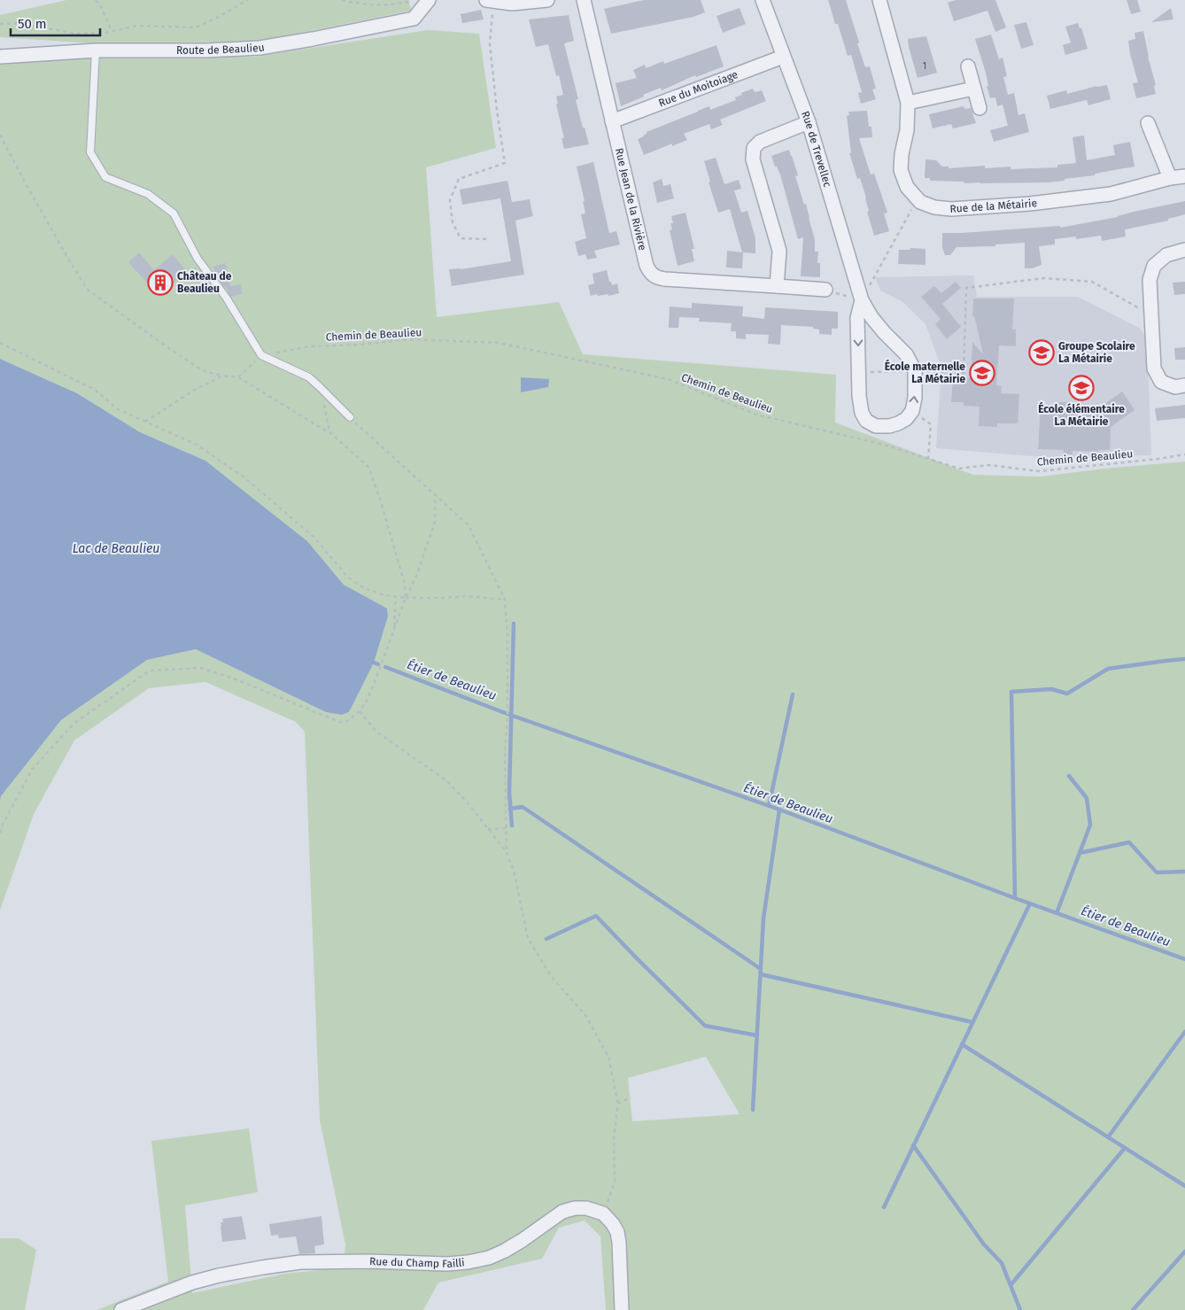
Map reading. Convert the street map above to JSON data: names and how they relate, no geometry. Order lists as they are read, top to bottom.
{
  "streets": {
    "street": [
      "Route de Beaulieu",
      "Rue du Moitoiage",
      "Rue de Trevellec",
      "Rue Jean de la Rivière",
      "Rue de la Métairie",
      "Rue du Champ Failli"
    ],
    "path": ["Chemin de Beaulieu"]
  },
  "crossings": [
    ["Rue du Moitoiage", "Rue de Trevellec"],
    ["Rue du Moitoiage", "Rue Jean de la Rivière"]
  ],
  "water": ["Lac de Beaulieu", "Étier de Beaulieu"],
  "places": {
    "building": ["Château de Beaulieu"],
    "school or university": ["Groupe Scolaire La Métairie", "École maternelle La Métairie", "École élémentaire La Métairie"]
  },
  "house_numbers": ["1"],
  "scale_bar": "50 m"
}
